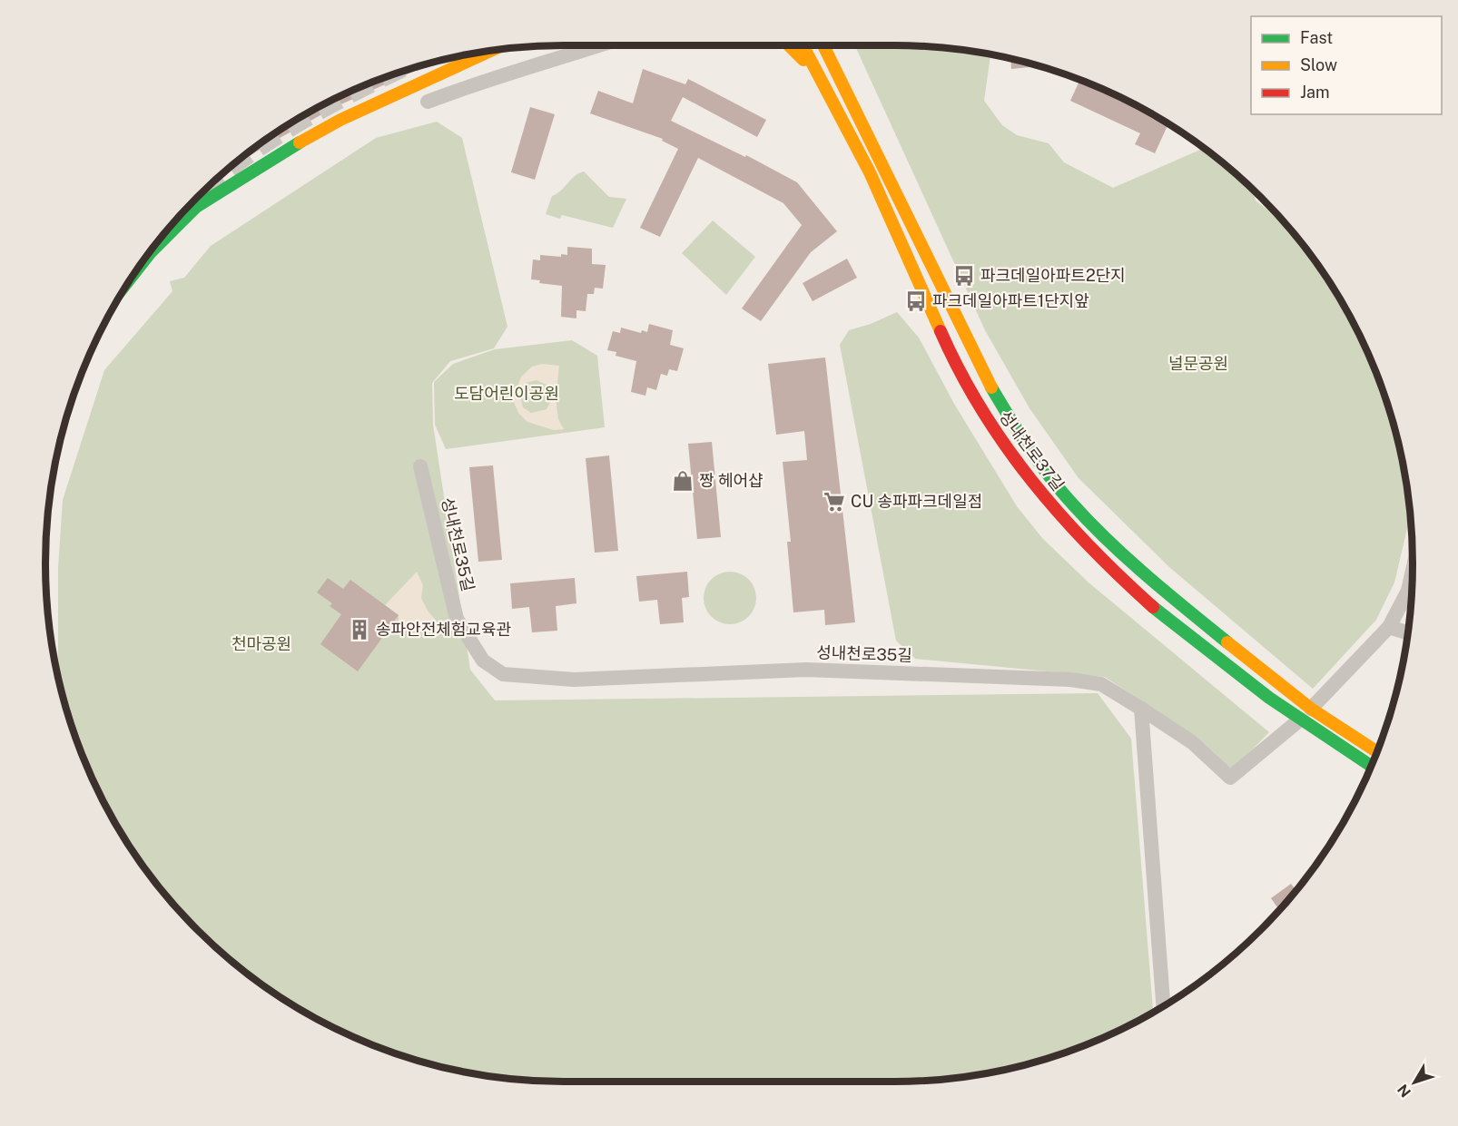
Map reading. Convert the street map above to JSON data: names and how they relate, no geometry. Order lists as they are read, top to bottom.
{
  "streets": {
    "main road": ["성내천로37길"],
    "street": ["성내천로35길"]
  },
  "crossings": [
    ["성내천로37길", "성내천로35길"]
  ],
  "parks": ["널문공원", "도담어린이공원", "천마공원"],
  "places": {
    "bus stop": ["파크데일아파트2단지", "파크데일아파트1단지앞"],
    "shop": ["짱 헤어샵"],
    "supermarket": ["CU 송파파크데일점"],
    "building": ["송파안전체험교육관"]
  },
  "legend": ["Fast", "Slow", "Jam"],
  "north": "bottom left"
}
